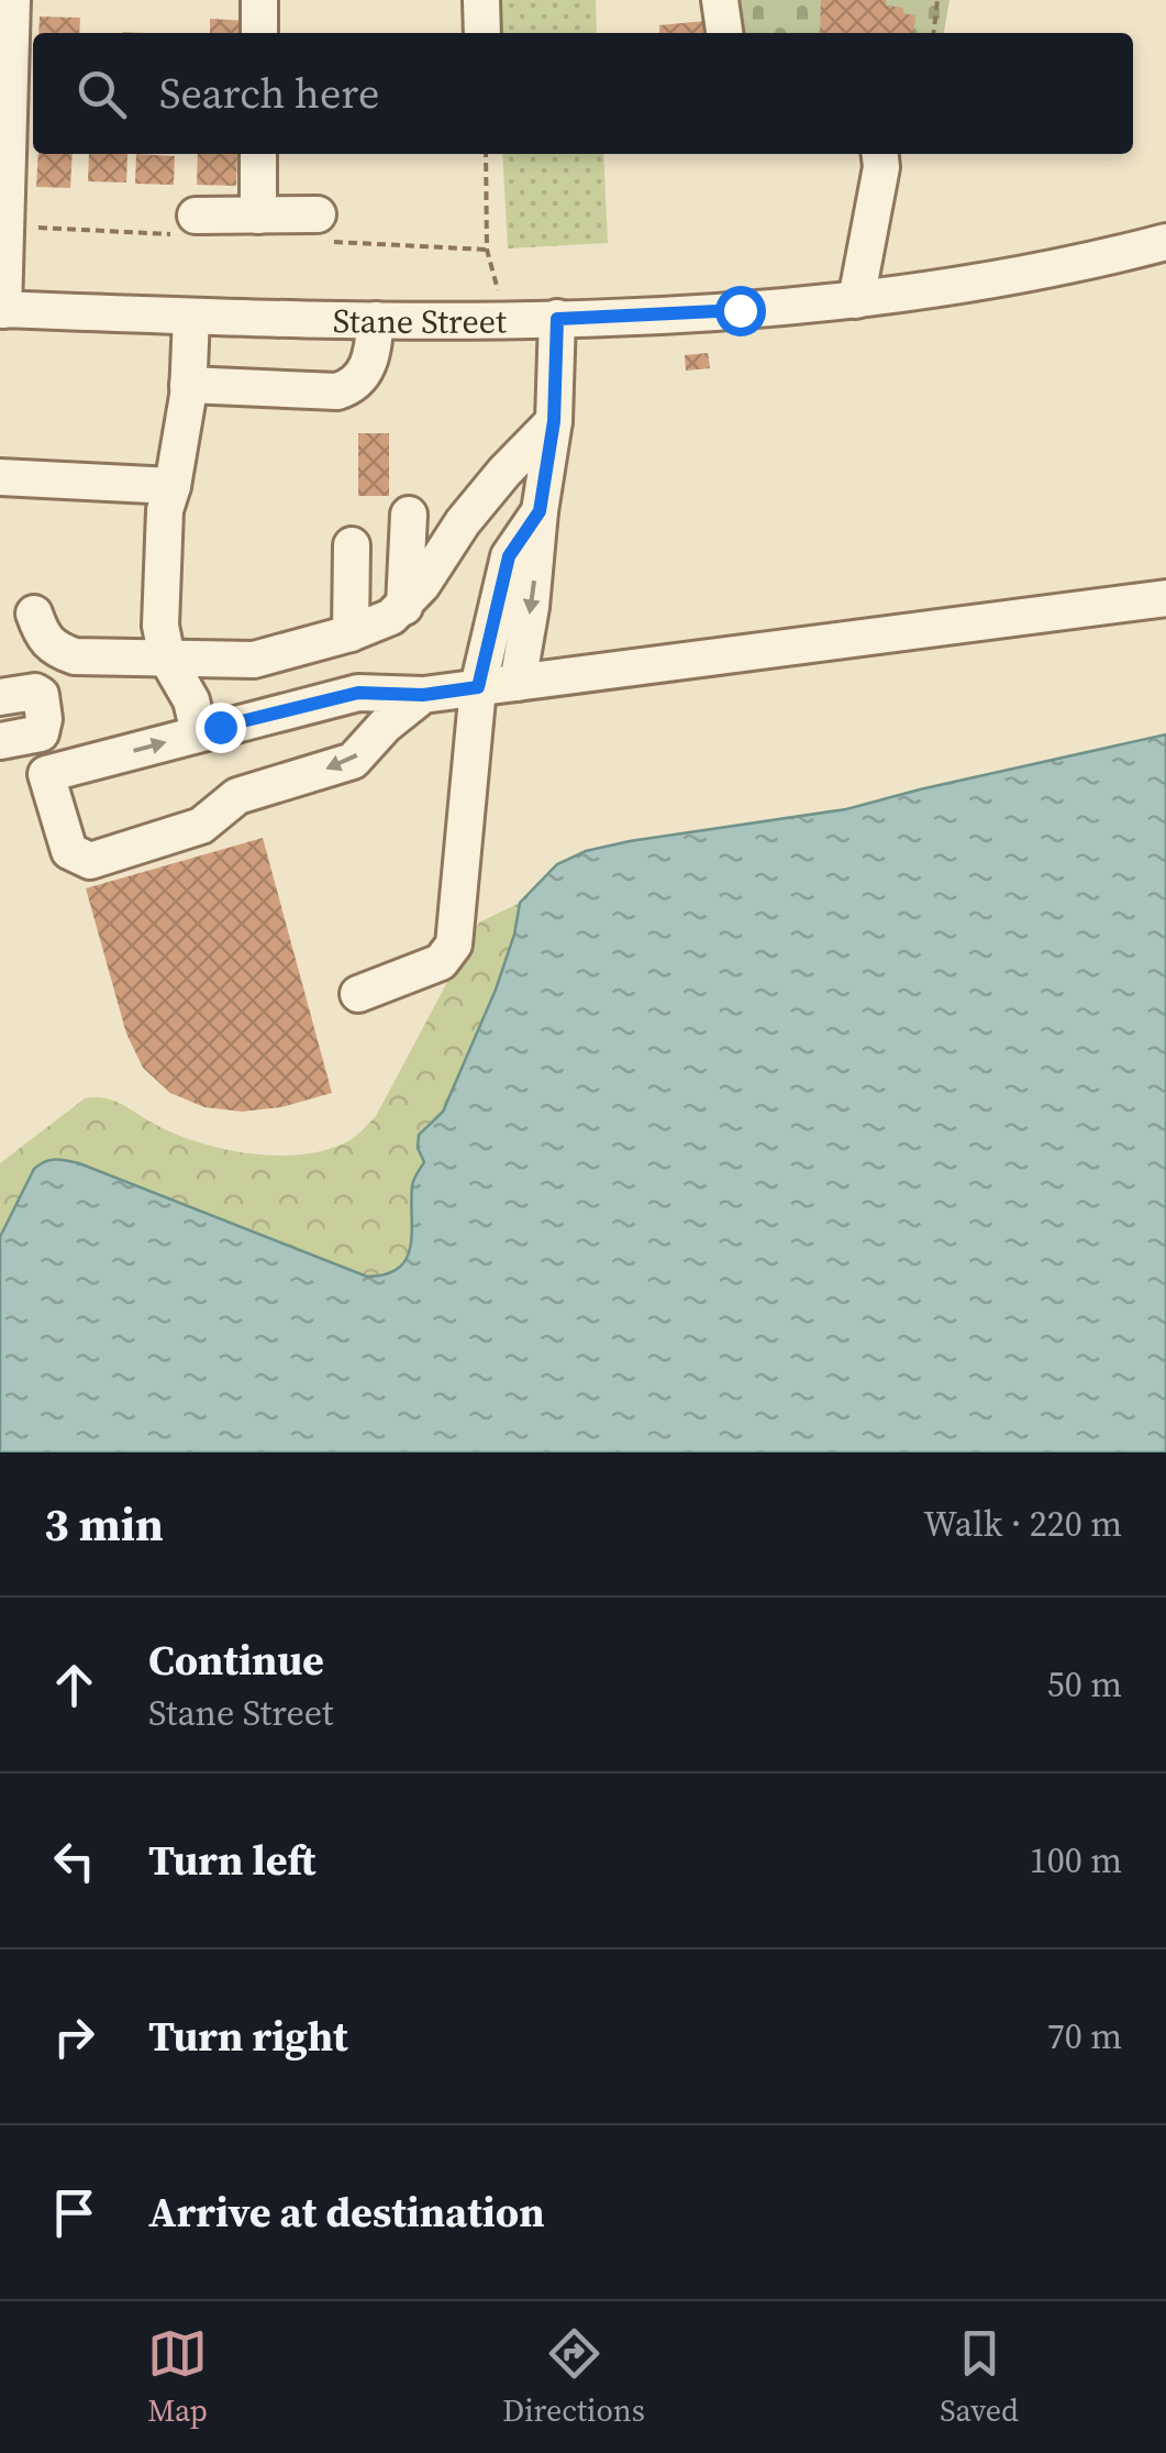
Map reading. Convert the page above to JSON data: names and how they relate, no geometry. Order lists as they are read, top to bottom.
{
  "streets": {
    "street": ["Stane Street"]
  },
  "page": {
    "search": "Search here",
    "heading": ["3 min", "Walk · 220 m"],
    "list": [
      ["Continue", "Stane Street", "50 m"],
      ["Turn left", "100 m"],
      ["Turn right", "70 m"],
      "Arrive at destination"
    ],
    "nav": ["Map", "Directions", "Saved"]
  }
}
